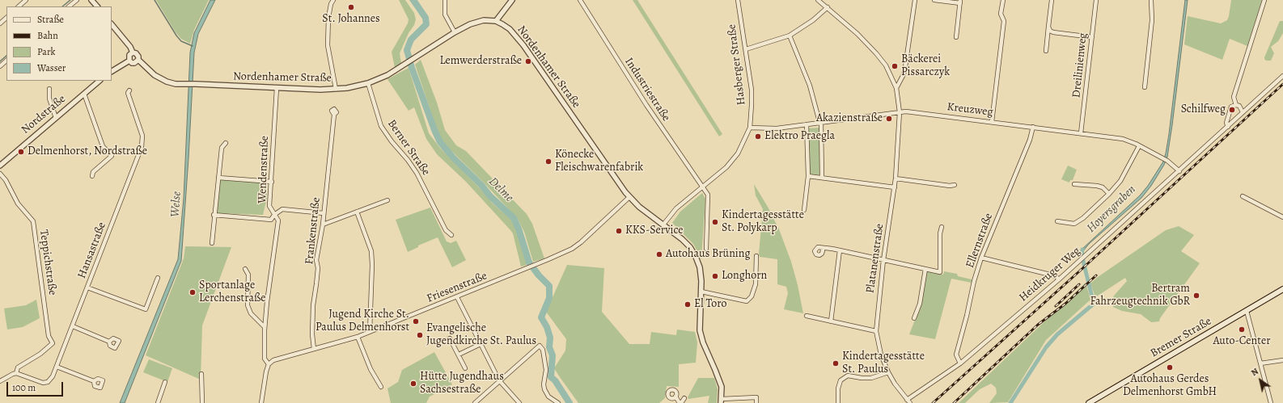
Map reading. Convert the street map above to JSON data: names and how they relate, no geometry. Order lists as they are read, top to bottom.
{
  "streets": {
    "main road": ["Bremer Straße"],
    "street": [
      "Hasberger Straße",
      "Dreilinienweg",
      "Nordenhamer Straße",
      "Industriestraße",
      "Kreuzweg",
      "Nordstraße",
      "Berner Straße",
      "Wendenstraße",
      "Frankenstraße",
      "Ellernstraße",
      "Hansastraße",
      "Platanenstraße",
      "Teppichstraße",
      "Heidkruger Weg",
      "Friesenstraße"
    ]
  },
  "crossings": [
    ["Hasberger Straße", "Nordenhamer Straße"],
    ["Hasberger Straße", "Industriestraße"],
    ["Hasberger Straße", "Kreuzweg"],
    ["Dreilinienweg", "Kreuzweg"],
    ["Nordenhamer Straße", "Berner Straße"],
    ["Nordenhamer Straße", "Wendenstraße"],
    ["Nordenhamer Straße", "Friesenstraße"],
    ["Kreuzweg", "Ellernstraße"],
    ["Kreuzweg", "Platanenstraße"],
    ["Kreuzweg", "Heidkruger Weg"],
    ["Wendenstraße", "Friesenstraße"],
    ["Frankenstraße", "Friesenstraße"],
    ["Ellernstraße", "Heidkruger Weg"],
    ["Hansastraße", "Teppichstraße"],
    ["Platanenstraße", "Heidkruger Weg"]
  ],
  "water": ["Delme", "Welse", "Hoyersgraben"],
  "places": [
    "St. Johannes",
    "Lemwerderstraße",
    "Bäckerei Pissarczyk",
    "Schilfweg",
    "Akazienstraße",
    "Elektro Praegla",
    "Delmenhorst, Nordstraße",
    "Könecke Fleischwarenfabrik",
    "Kindertagesstätte St. Polykarp",
    "KKS-Service",
    "Autohaus Brüning",
    "Longhorn",
    "Sportanlage Lerchenstraße",
    "Bertram Fahrzeugtechnik GbR",
    "El Toro",
    "Jugend Kirche St. Paulus Delmenhorst",
    "Auto-Center",
    "Evangelische Jugendkirche St. Paulus",
    "Kindertagesstätte St. Paulus",
    "Autohaus Gerdes Delmenhorst GmbH",
    "Hütte Jugendhaus Sachsestraße"
  ],
  "legend": [
    "Straße",
    "Bahn",
    "Park",
    "Wasser"
  ],
  "scale_bar": "100 m",
  "north": "top left"
}
